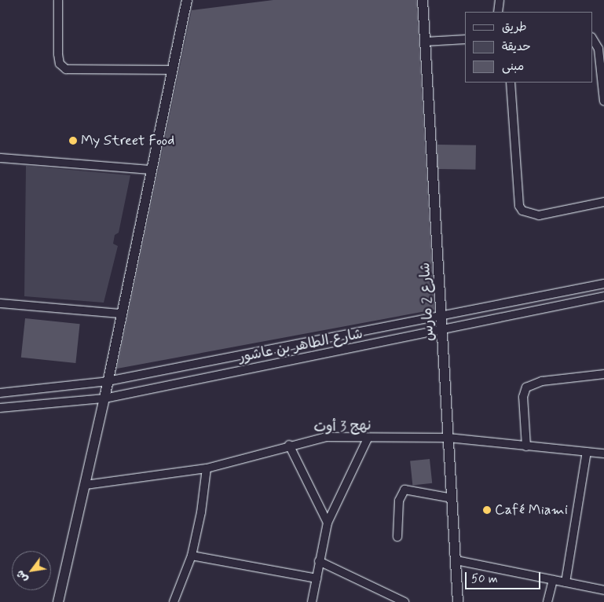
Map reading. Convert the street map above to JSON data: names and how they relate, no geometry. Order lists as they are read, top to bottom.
{
  "streets": {
    "street": ["شارع 2 مارس", "شارع الطاهر بن عاشور", "نهج 3 أوت"]
  },
  "crossings": [
    ["شارع 2 مارس", "شارع الطاهر بن عاشور"],
    ["شارع 2 مارس", "نهج 3 أوت"]
  ],
  "places": ["My Street Food", "Café Miami"],
  "legend": ["طريق", "حديقة", "مبنى"],
  "scale_bar": "50 m",
  "north": "bottom left"
}
